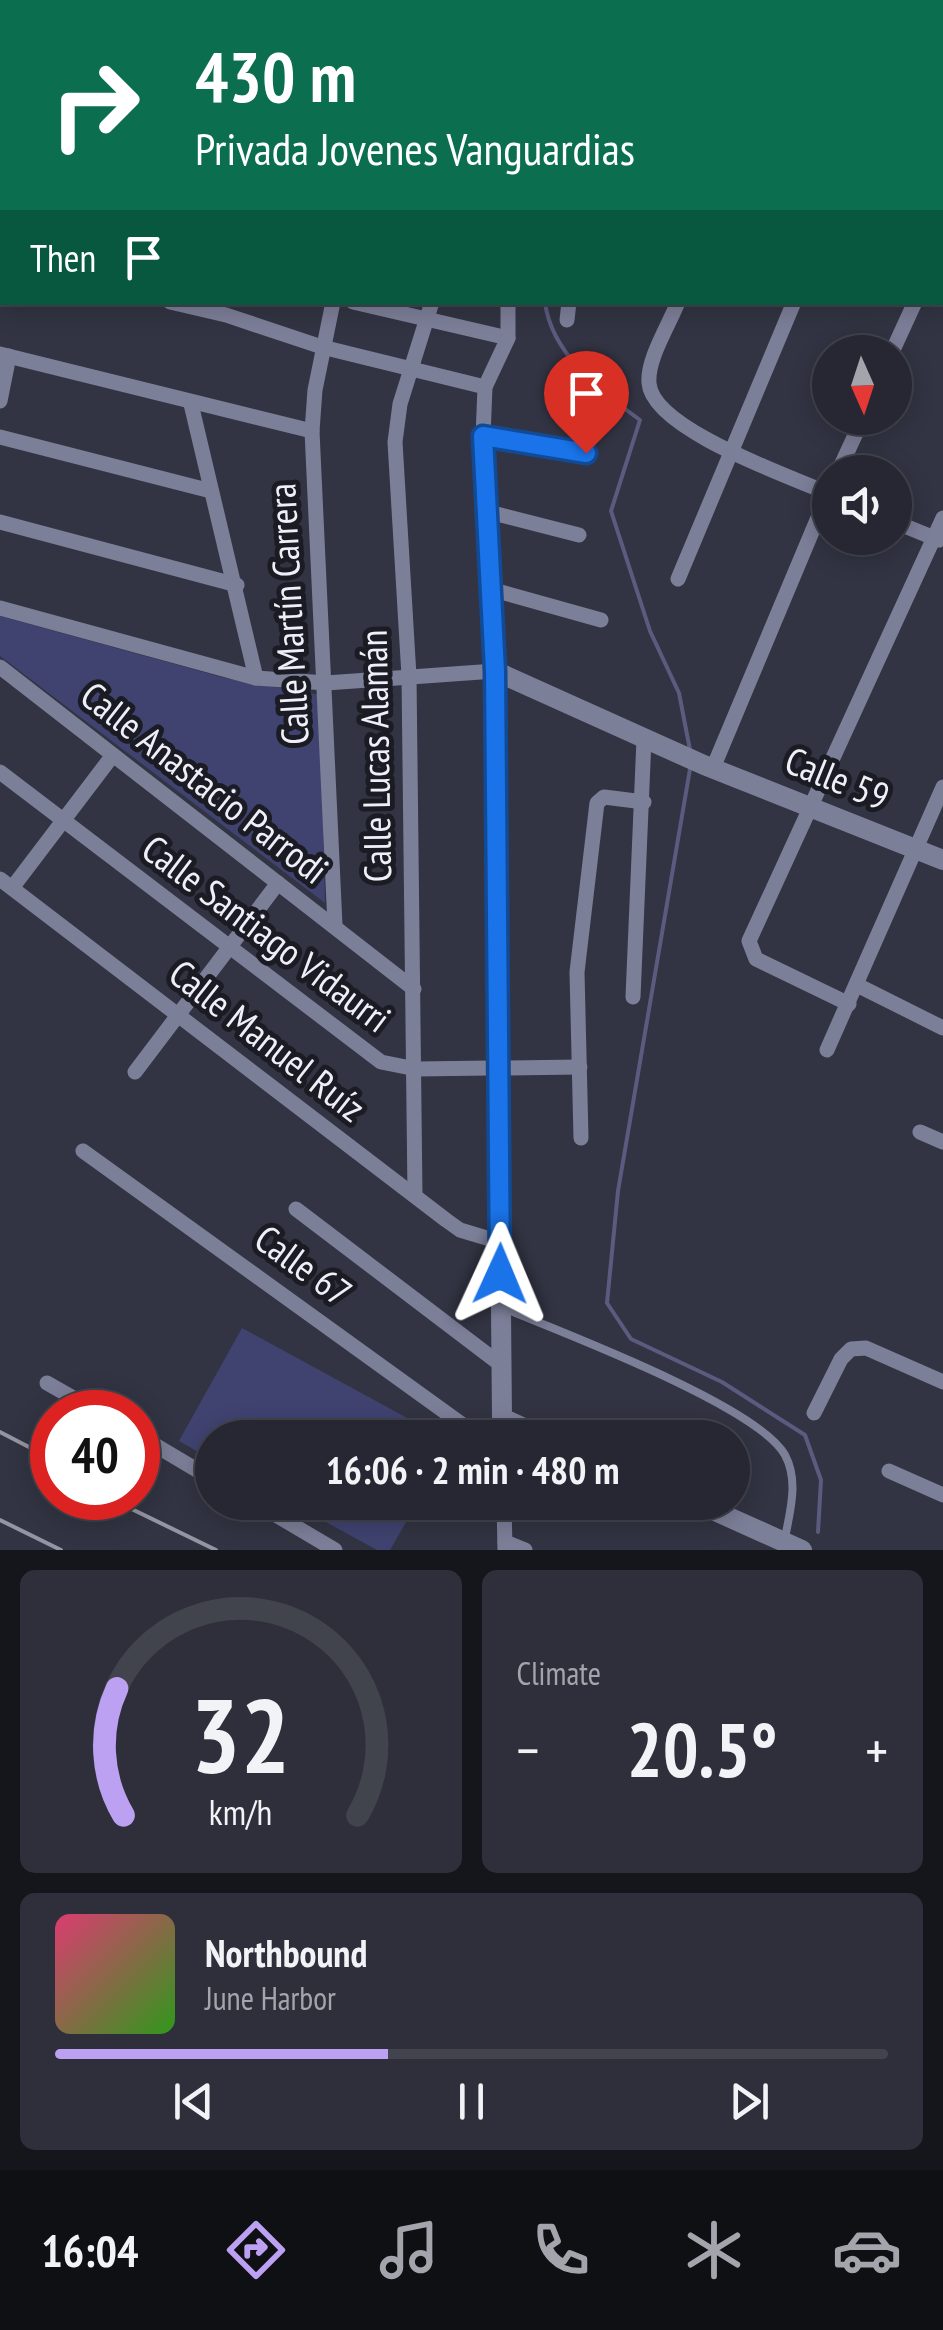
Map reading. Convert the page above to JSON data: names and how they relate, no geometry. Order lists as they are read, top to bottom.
{
  "streets": {
    "street": [
      "Calle Martín Carrera",
      "Calle Lucas Alamán",
      "Calle 59",
      "Calle Anastacio Parrodi",
      "Calle Santiago Vidaurri",
      "Calle Manuel Ruíz",
      "Calle 67"
    ]
  },
  "crossings": [
    ["Calle Martín Carrera", "Calle Anastacio Parrodi"],
    ["Calle Lucas Alamán", "Calle Anastacio Parrodi"],
    ["Calle Lucas Alamán", "Calle Santiago Vidaurri"],
    ["Calle Lucas Alamán", "Calle Manuel Ruíz"]
  ],
  "north": "bottom",
  "page": {
    "turn": ["430 m", "Privada Jovenes Vanguardias"],
    "then": "Then",
    "limit": "40",
    "trip": "16:06 · 2 min · 480 m",
    "tile": "Climate",
    "heat": ["−", "20.5°", "+"],
    "song": ["Northbound", "June Harbor"],
    "tabs": "16:04",
    "gauge": ["32", "km/h"]
  }
}
